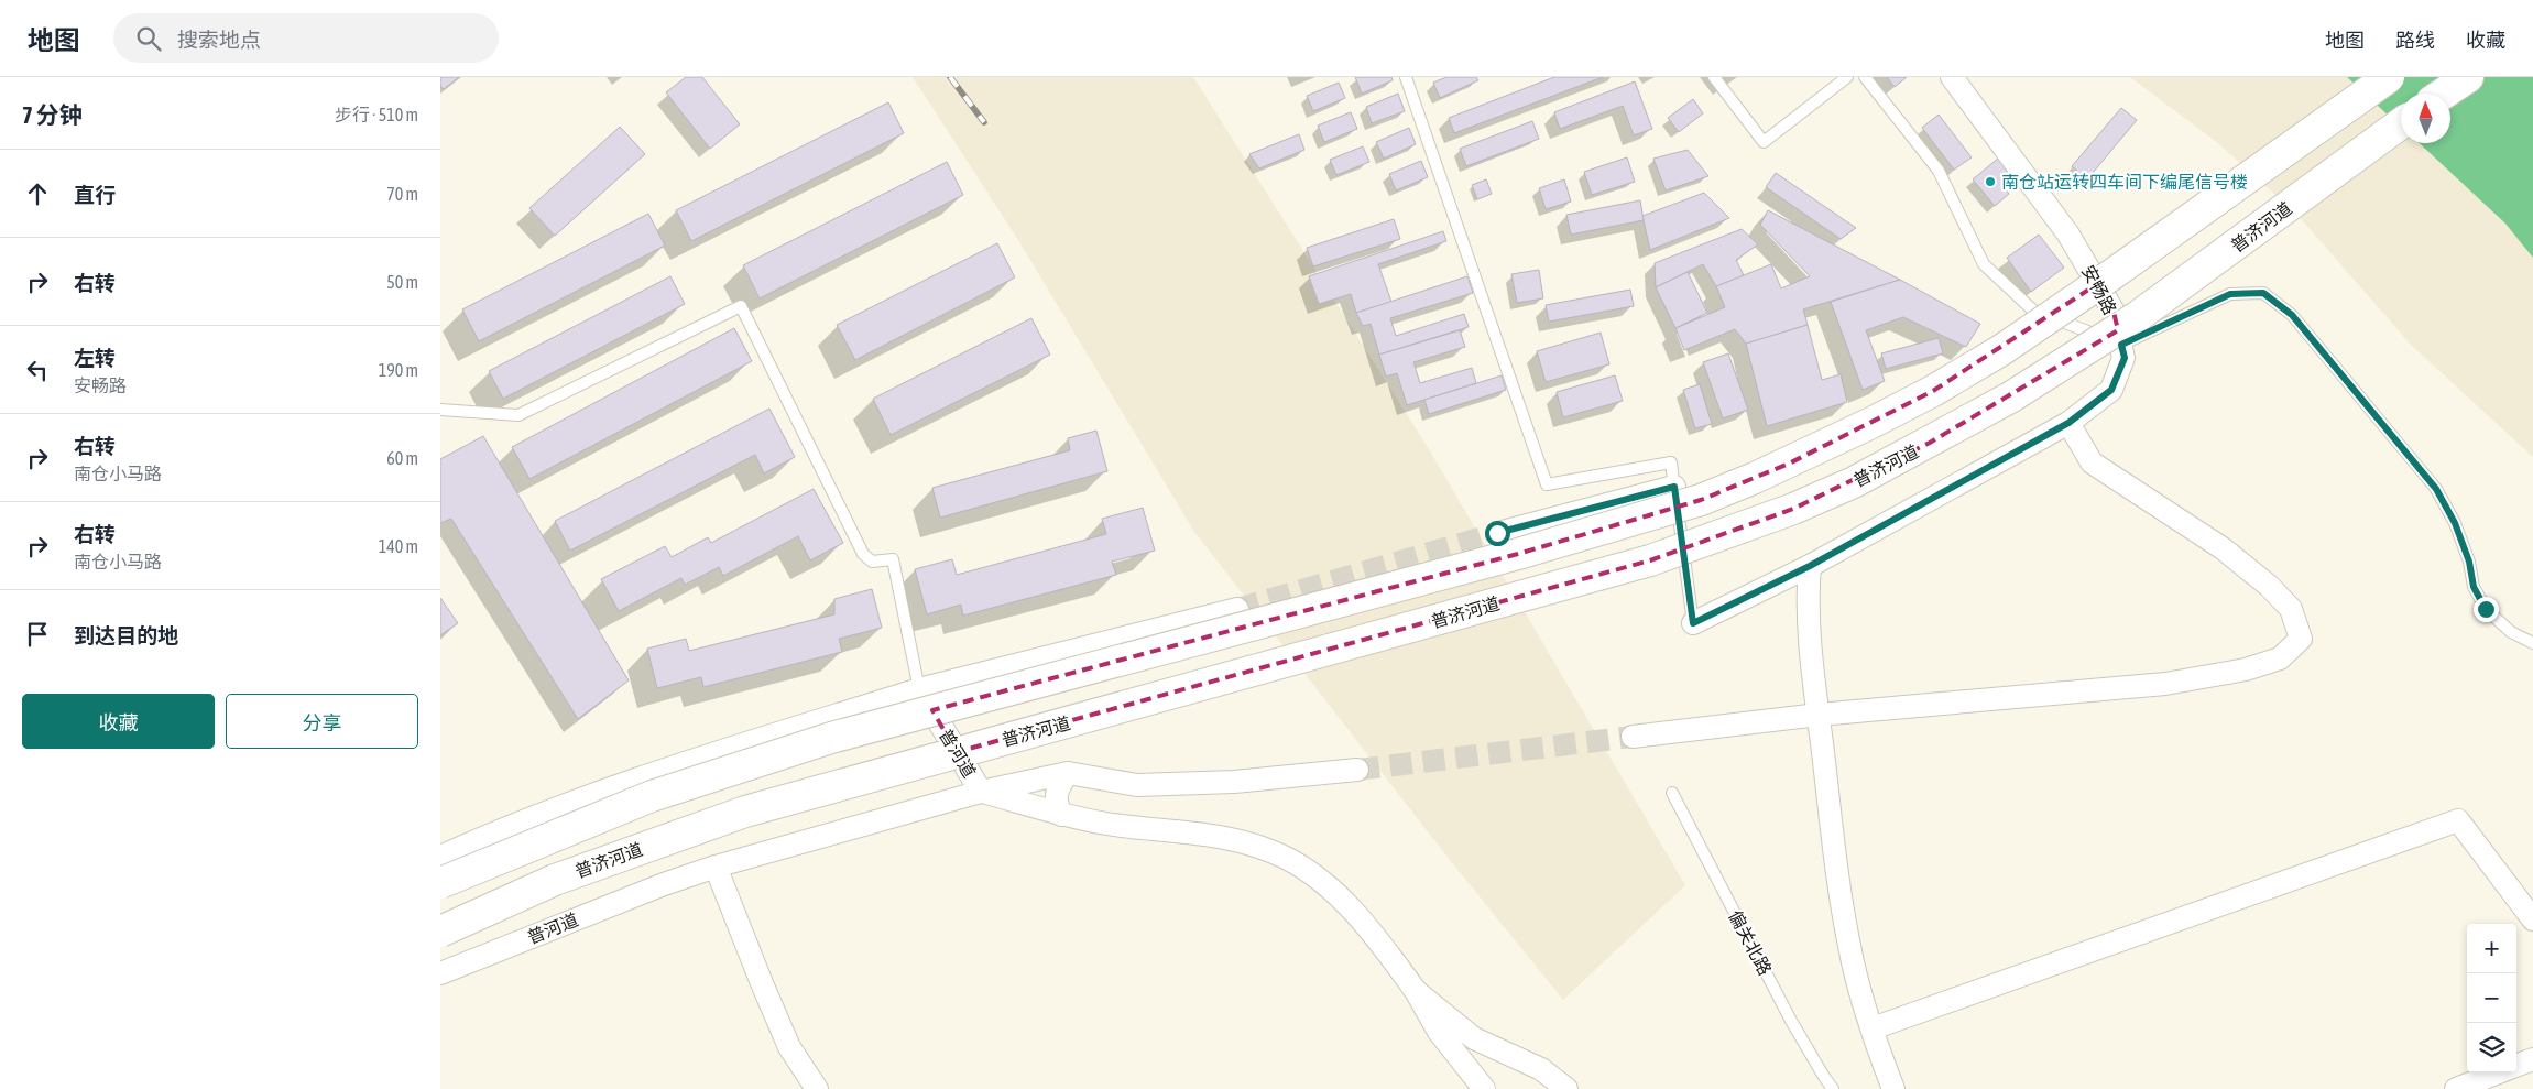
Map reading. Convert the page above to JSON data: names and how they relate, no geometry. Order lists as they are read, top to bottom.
{
  "streets": {
    "highway": ["普济河道"],
    "street": ["安畅路", "普河道"],
    "lane": ["偏关北路"]
  },
  "places": ["南仓站运转四车间下编尾信号楼"],
  "north": "top",
  "page": {
    "header": "地图",
    "search": "搜索地点",
    "nav": ["地图", "路线", "收藏"],
    "heading": ["7 分钟", "步行 · 510 m"],
    "list": [
      ["直行", "70 m"],
      ["右转", "50 m"],
      ["左转", "安畅路", "190 m"],
      ["右转", "南仓小马路", "60 m"],
      ["右转", "南仓小马路", "140 m"],
      "到达目的地"
    ],
    "buttons": ["收藏", "分享"],
    "map_buttons": ["+", "−"]
  }
}
